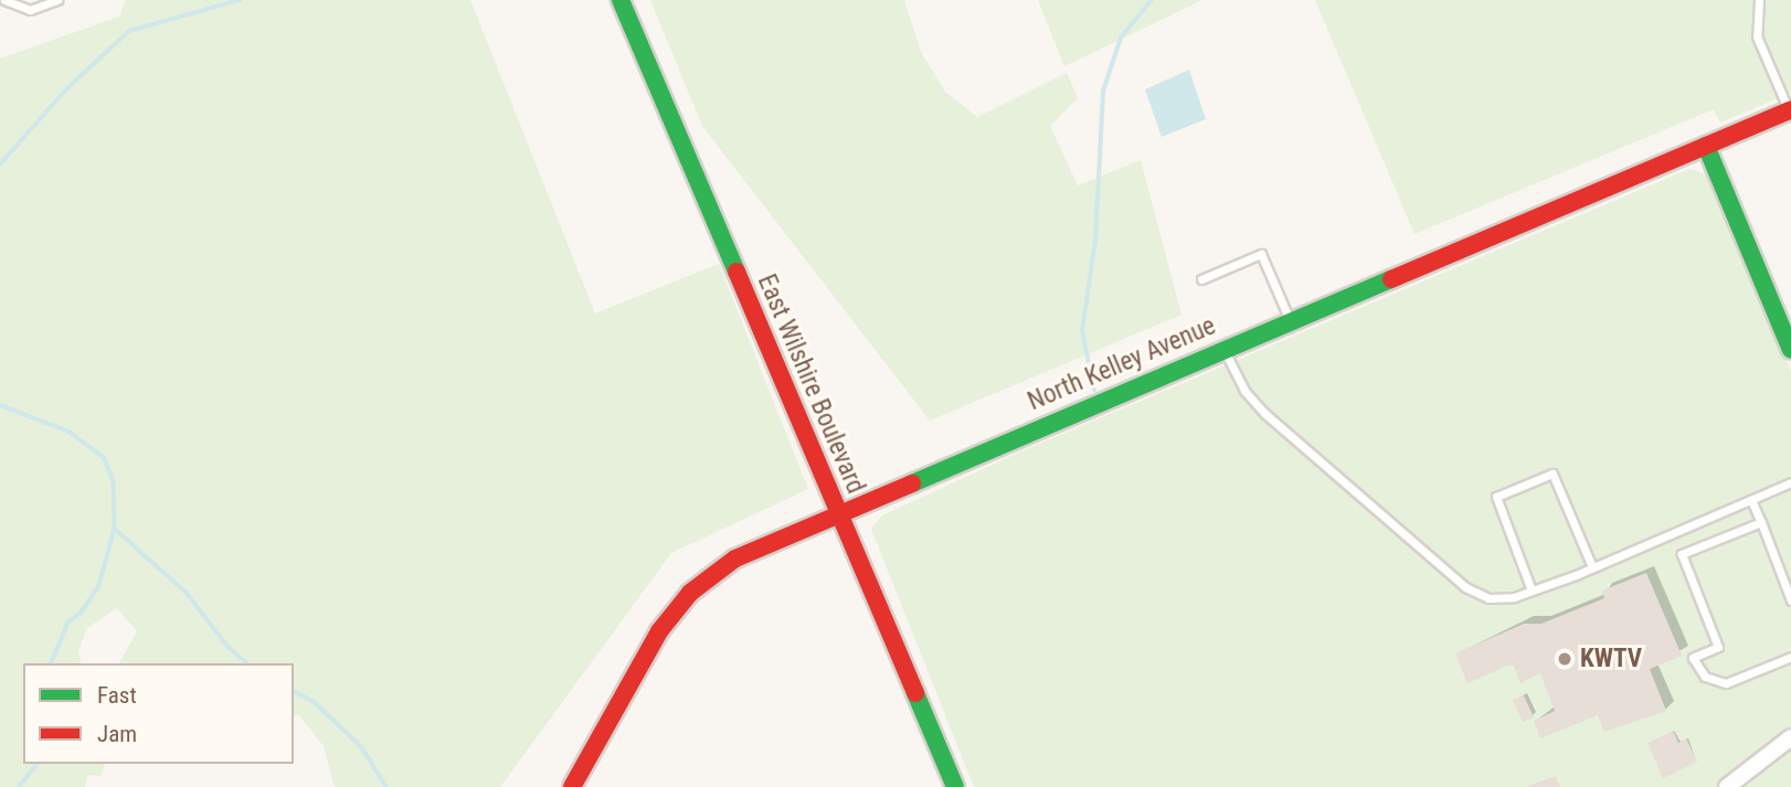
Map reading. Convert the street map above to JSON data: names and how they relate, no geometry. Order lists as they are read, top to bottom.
{
  "streets": {
    "main road": ["North Kelley Avenue", "East Wilshire Boulevard"]
  },
  "crossings": [
    ["North Kelley Avenue", "East Wilshire Boulevard"]
  ],
  "places": ["KWTV"],
  "legend": ["Fast", "Jam"]
}
